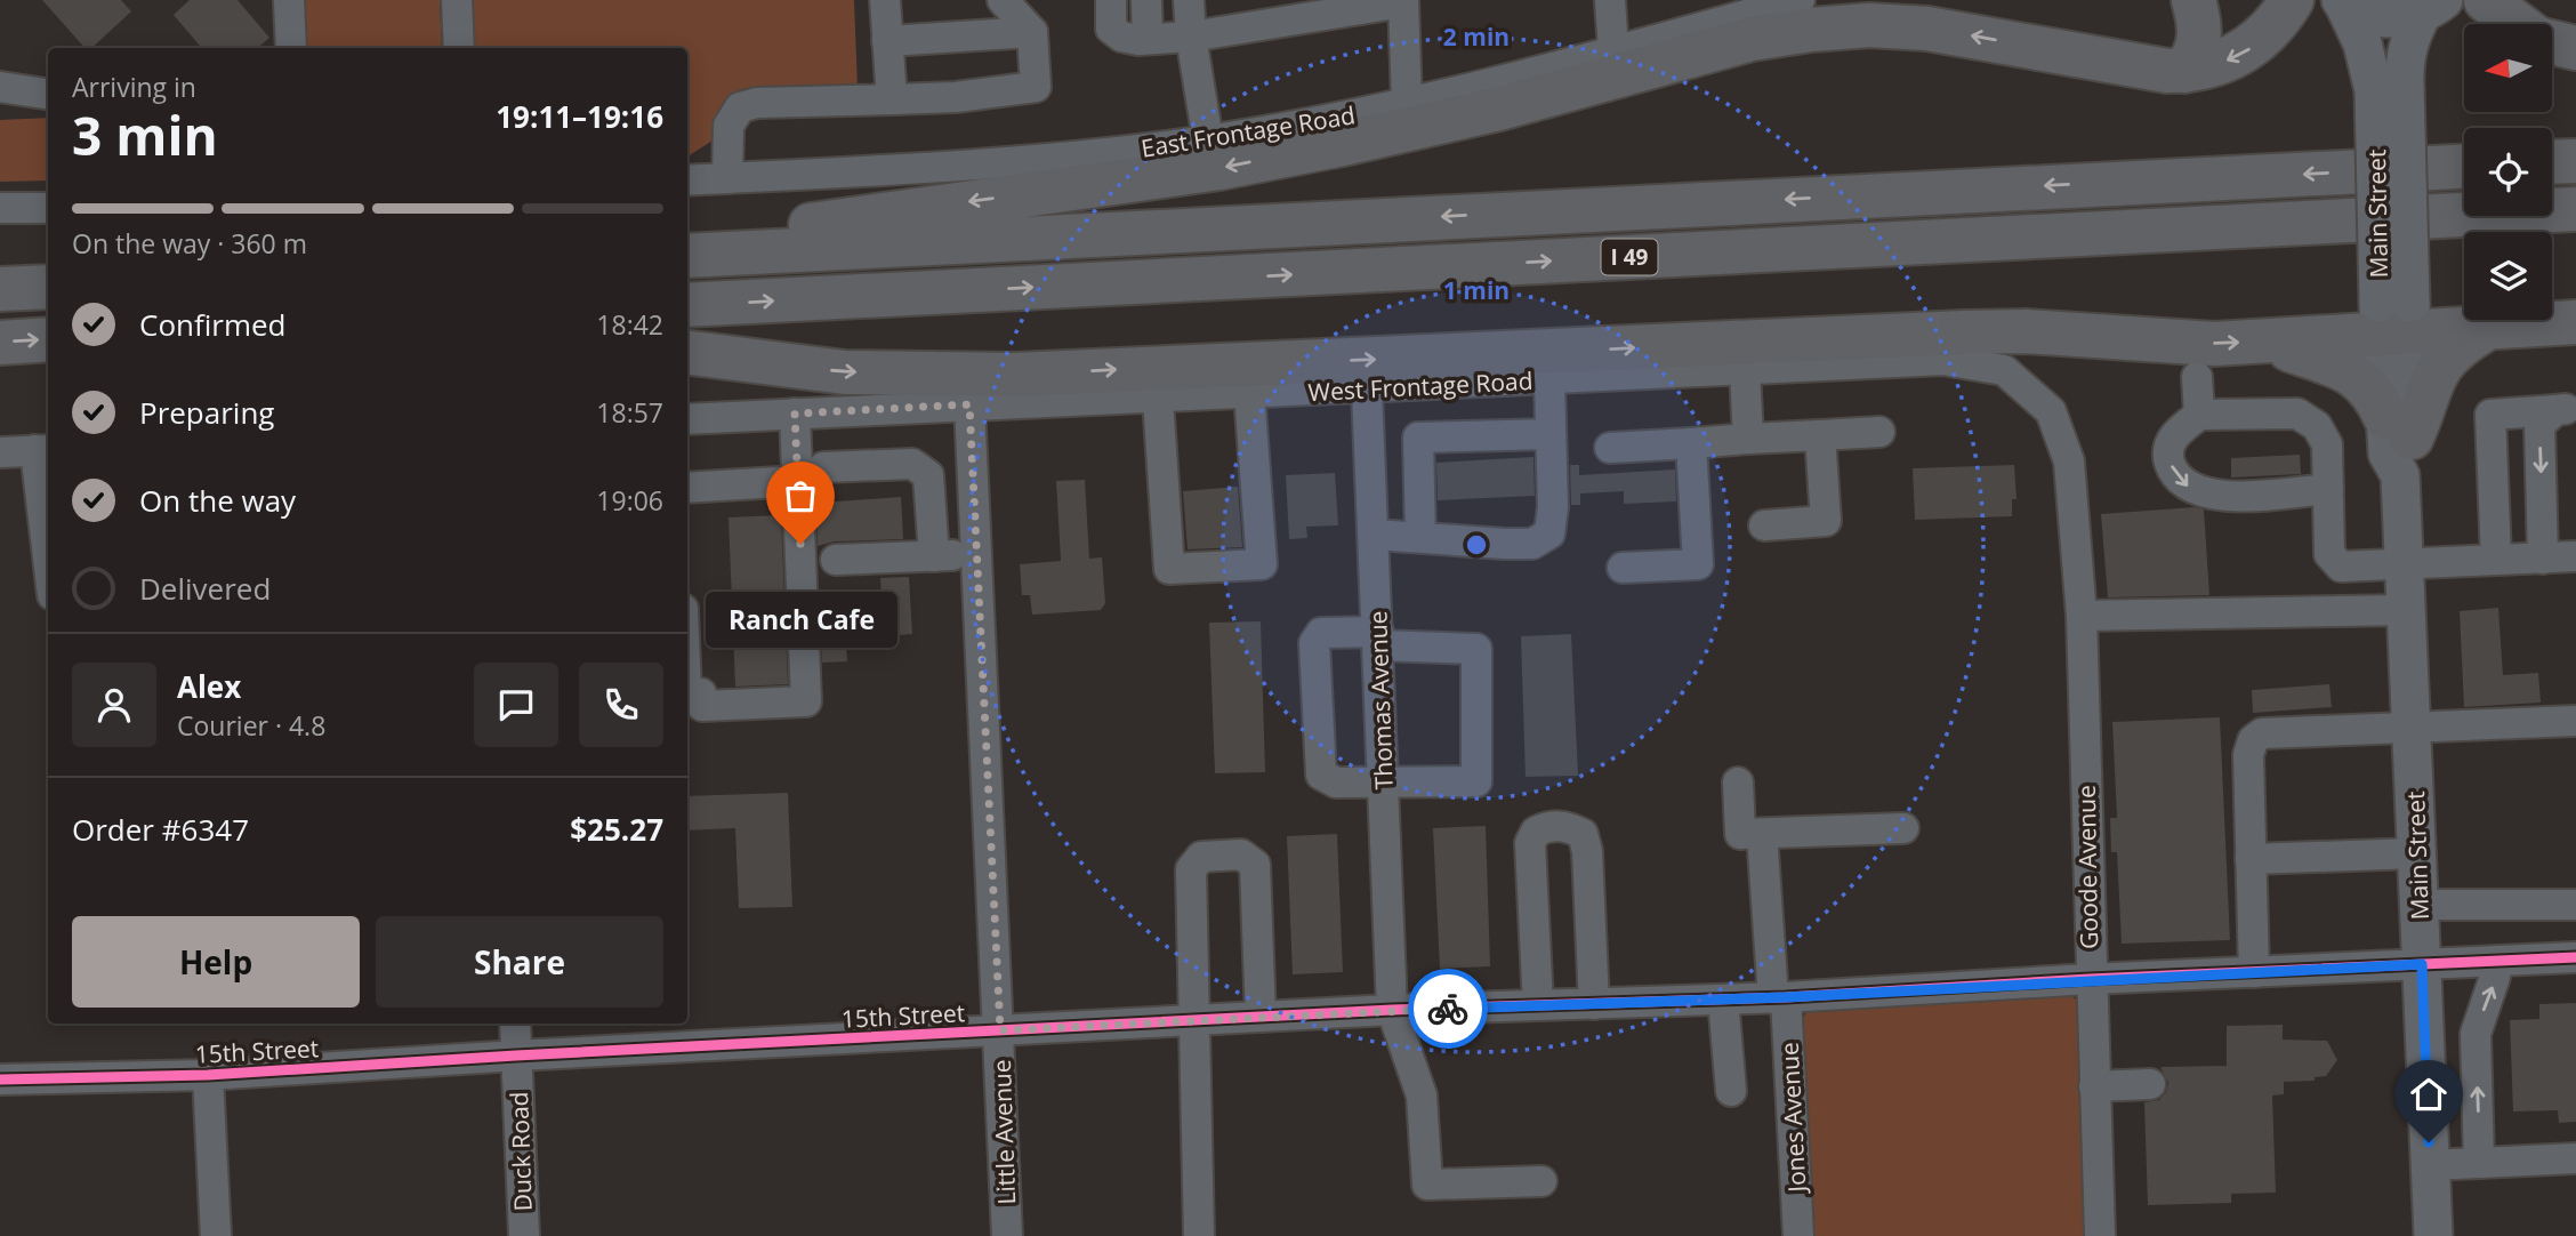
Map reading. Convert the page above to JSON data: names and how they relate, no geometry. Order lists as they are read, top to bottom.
{
  "streets": {
    "highway": ["I 49"],
    "main road": ["Main Street"],
    "street": [
      "East Frontage Road",
      "West Frontage Road",
      "Thomas Avenue",
      "Goode Avenue",
      "15th Street",
      "Jones Avenue",
      "Little Avenue",
      "Duck Road"
    ]
  },
  "crossings": [
    ["Main Street", "15th Street"],
    ["West Frontage Road", "Thomas Avenue"],
    ["West Frontage Road", "Goode Avenue"],
    ["West Frontage Road", "Little Avenue"],
    ["Thomas Avenue", "15th Street"],
    ["Goode Avenue", "15th Street"],
    ["15th Street", "Jones Avenue"],
    ["15th Street", "Little Avenue"],
    ["15th Street", "Duck Road"]
  ],
  "places": ["Ranch Cafe"],
  "north": "left",
  "page": {
    "heading": ["3 min", "Arriving in", "19:11–19:16"],
    "panel": [
      "Alex",
      "Courier · 4.8",
      "Order #6347",
      "$25.27"
    ],
    "bar": "On the way · 360 m",
    "list": [
      ["Confirmed", "18:42"],
      ["Preparing", "18:57"],
      ["On the way", "19:06"],
      "Delivered"
    ],
    "bubble": "Ranch Cafe",
    "buttons": ["Help", "Share"]
  },
  "rings": ["2 min", "1 min"]
}
